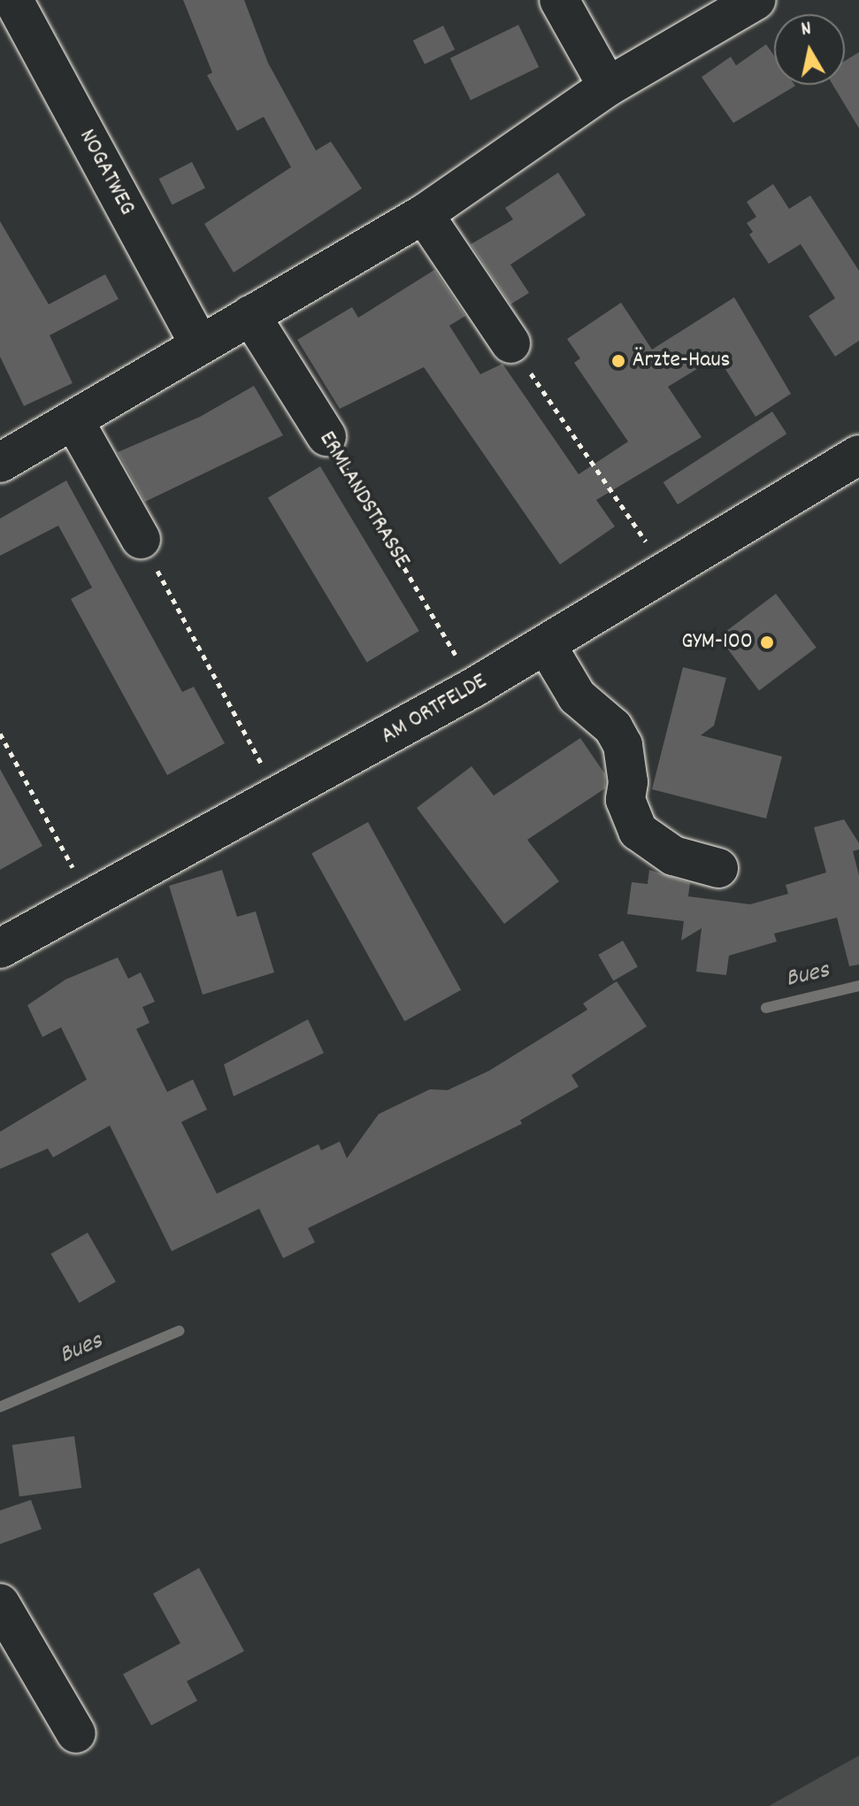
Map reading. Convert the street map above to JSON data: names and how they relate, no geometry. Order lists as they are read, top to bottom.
{
  "streets": {
    "street": ["NOGATWEG", "ERMLANDSTRASSE", "AM ORTFELDE"]
  },
  "crossings": [
    ["ERMLANDSTRASSE", "AM ORTFELDE"]
  ],
  "water": ["Bues"],
  "places": ["Ärzte-Haus", "GYM-100"],
  "north": "top"
}
